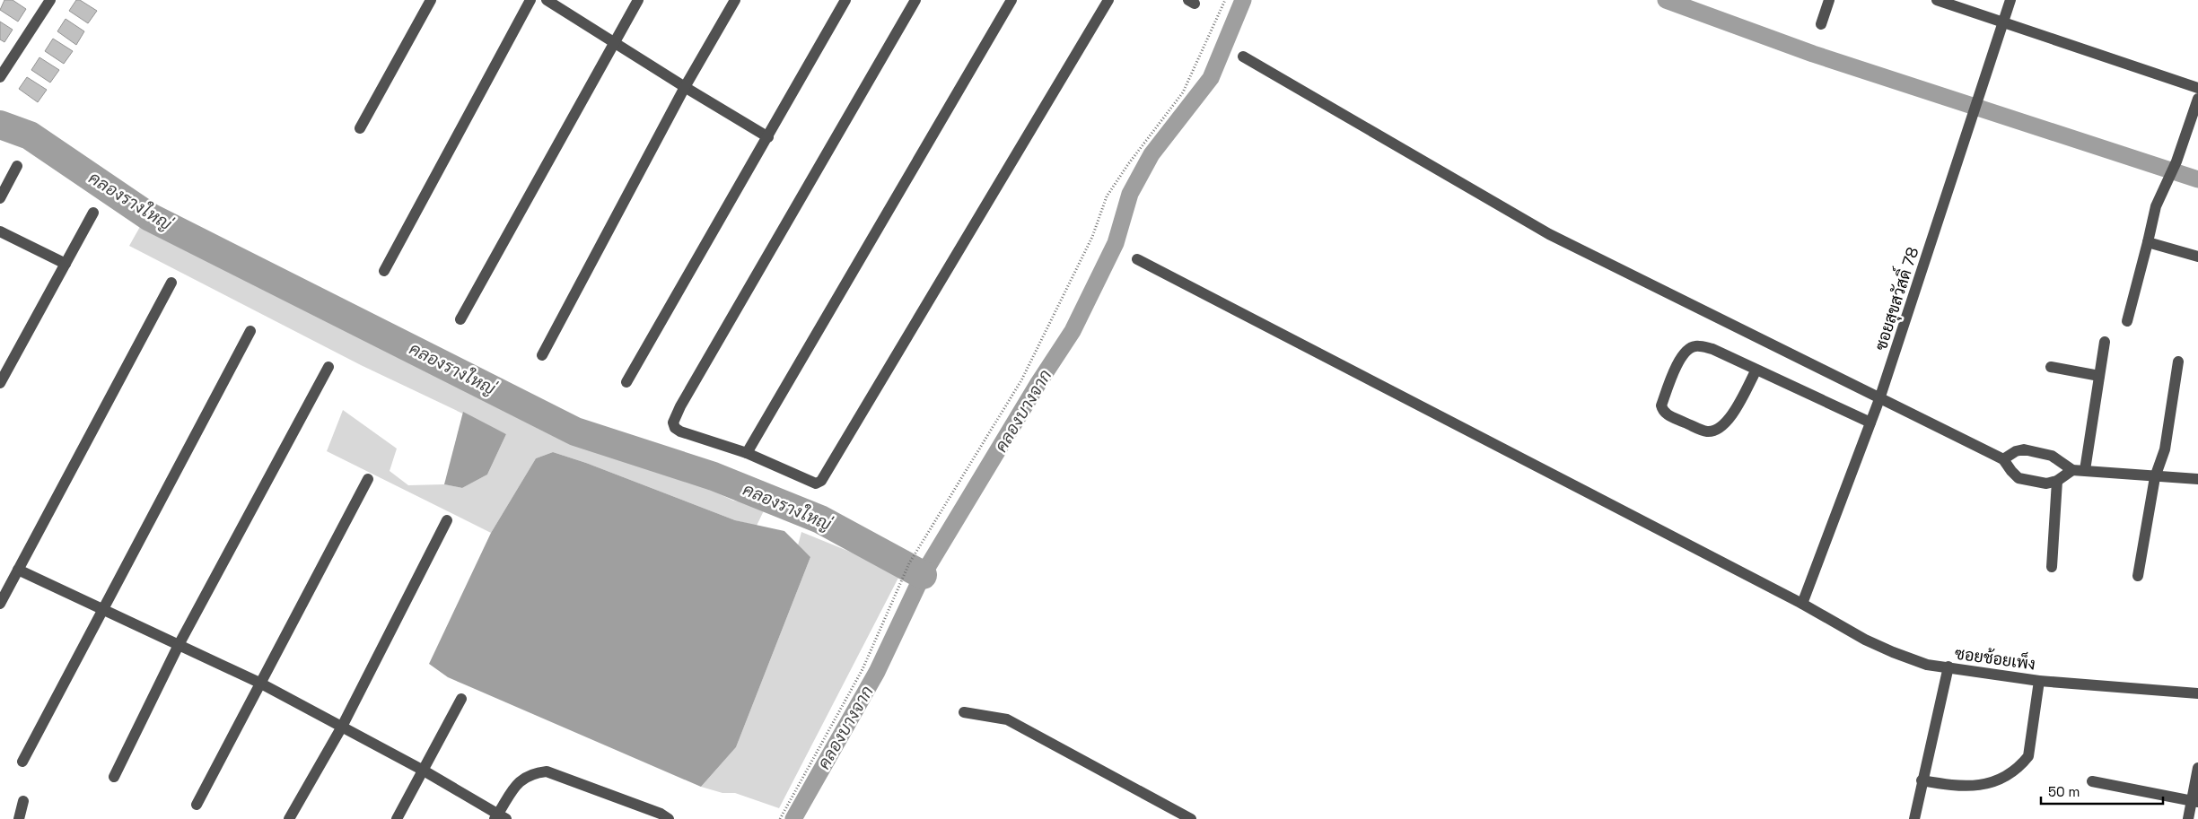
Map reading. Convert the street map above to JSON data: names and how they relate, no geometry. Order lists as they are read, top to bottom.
{
  "streets": {
    "street": ["ซอยสุขสวัสดิ์ 78", "ซอยช้อยเพ็ง"]
  },
  "crossings": [
    ["ซอยสุขสวัสดิ์ 78", "ซอยช้อยเพ็ง"]
  ],
  "water": ["คลองรางใหญ่", "คลองบางจาก"],
  "scale_bar": "50 m"
}
